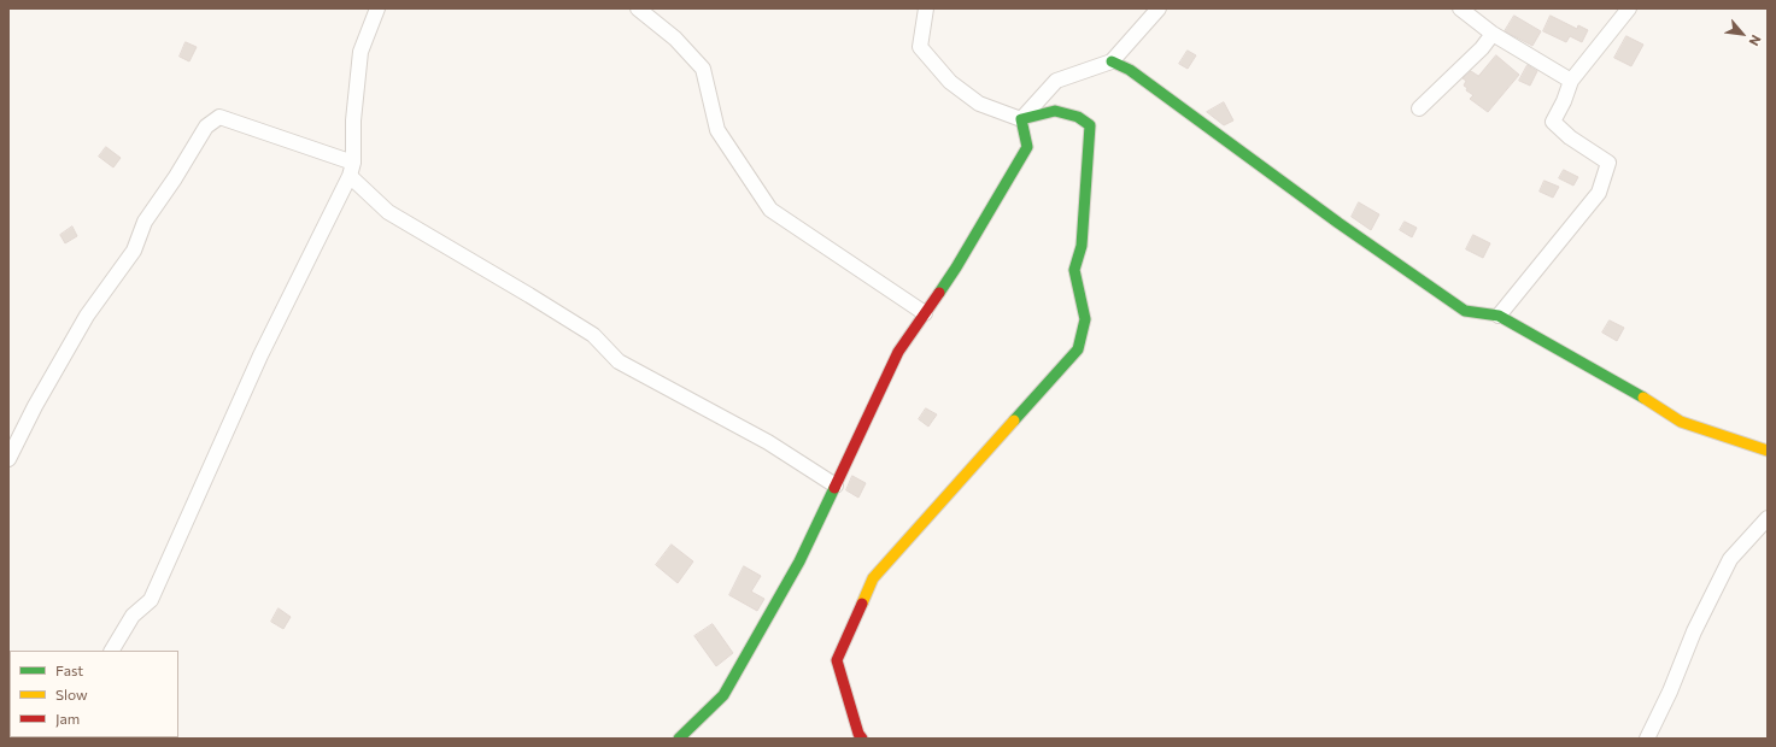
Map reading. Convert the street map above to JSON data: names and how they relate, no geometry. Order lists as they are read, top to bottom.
{
  "legend": ["Fast", "Slow", "Jam"],
  "north": "bottom right"
}
